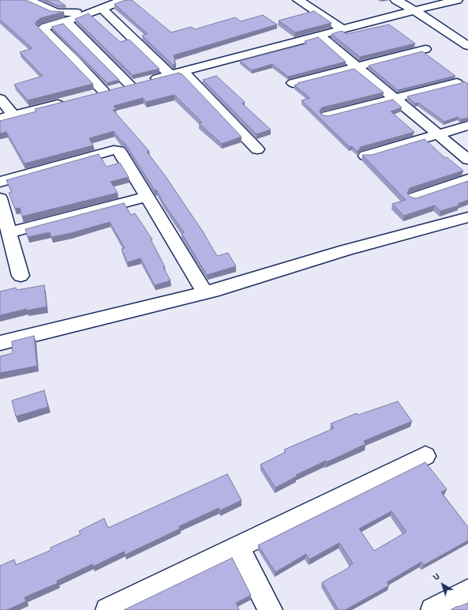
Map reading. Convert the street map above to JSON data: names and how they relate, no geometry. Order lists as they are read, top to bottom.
{
  "north": "top left"
}
